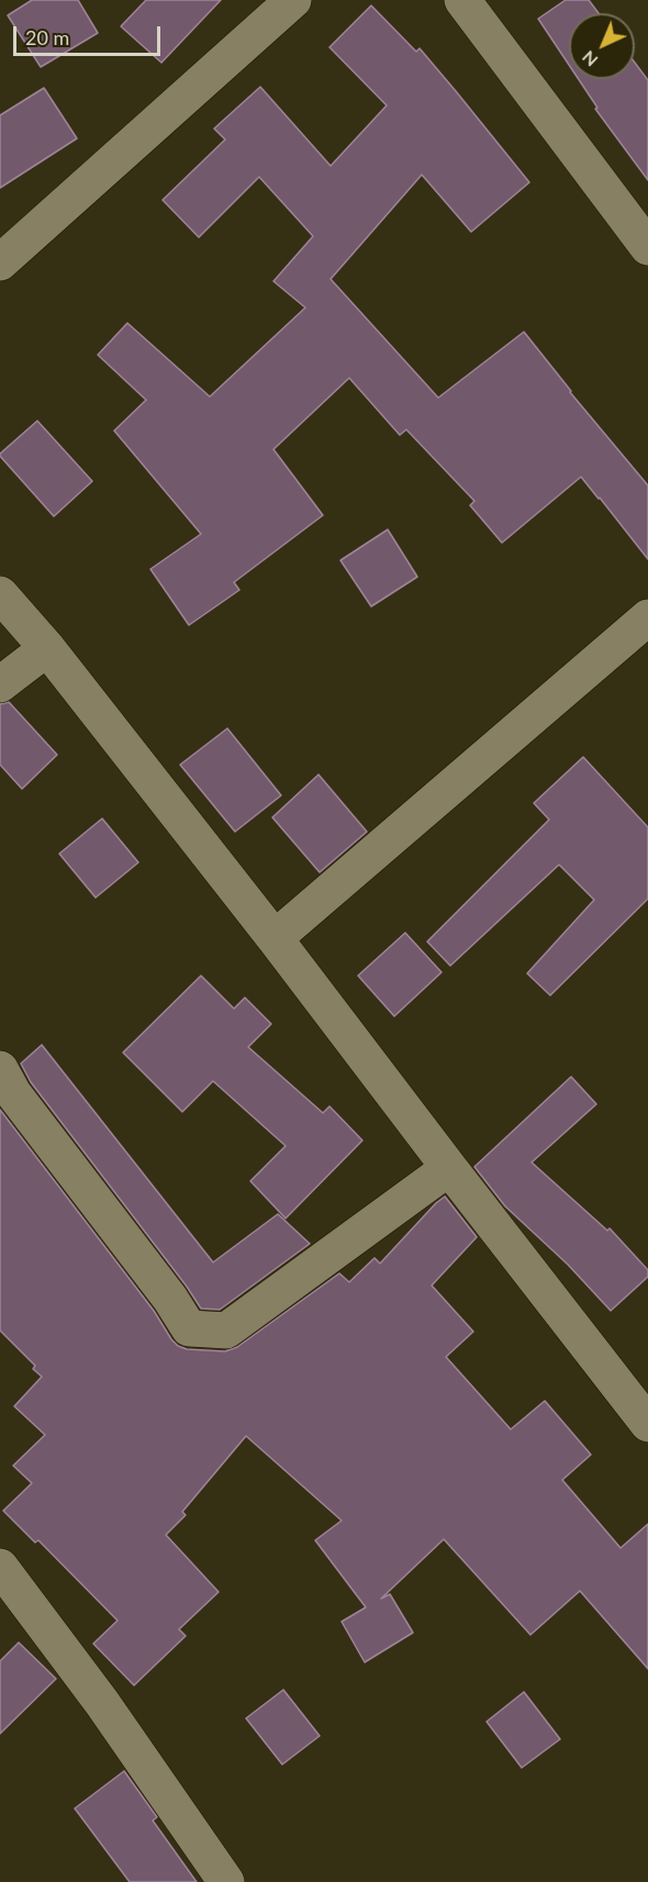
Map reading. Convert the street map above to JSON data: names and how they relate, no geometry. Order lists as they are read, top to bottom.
{
  "scale_bar": "20 m",
  "north": "bottom left"
}
